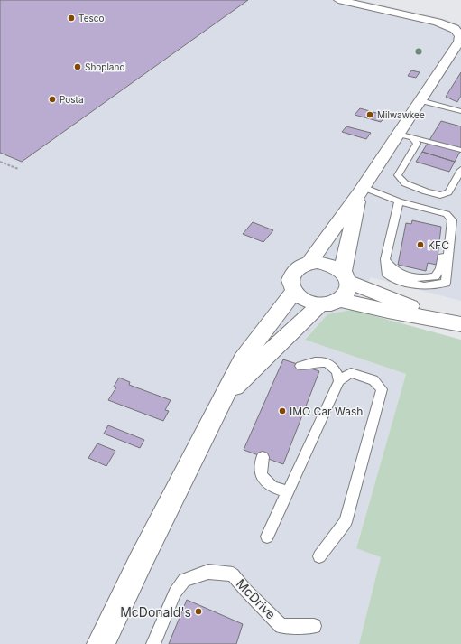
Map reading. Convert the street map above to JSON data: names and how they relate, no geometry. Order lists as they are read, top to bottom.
{
  "streets": {
    "lane": ["McDrive"]
  },
  "places": [
    "Tesco",
    "Shopland",
    "Posta",
    "Milwawkee",
    "KFC",
    "IMO Car Wash",
    "McDonald's"
  ]
}
